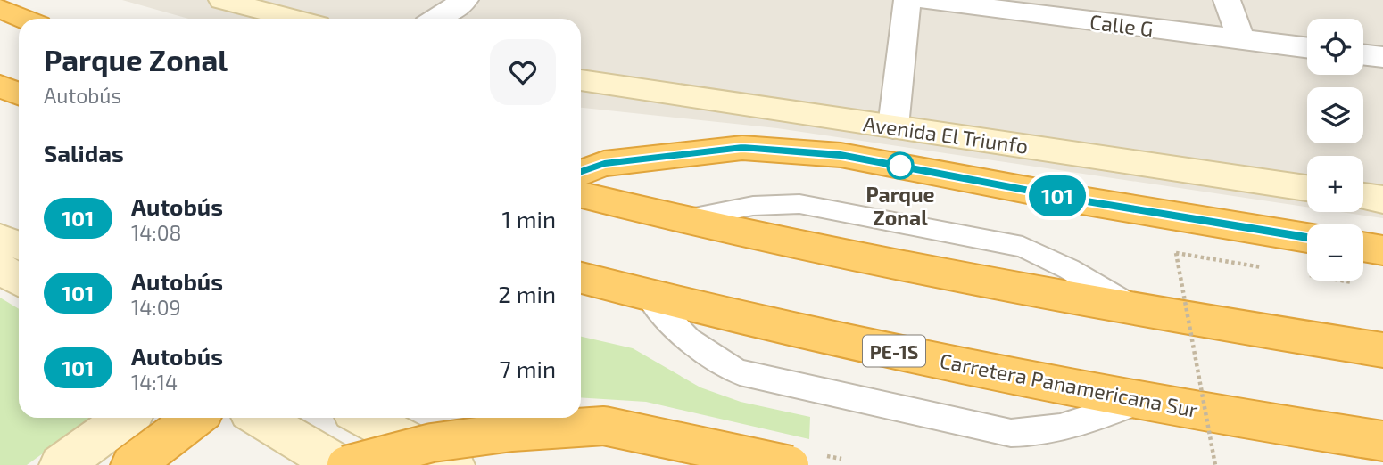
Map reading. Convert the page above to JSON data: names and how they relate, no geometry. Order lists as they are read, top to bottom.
{
  "streets": {
    "highway": ["PE-1S", "Carretera Panamericana Sur"],
    "main road": ["Avenida El Triunfo"],
    "street": ["Calle G"]
  },
  "places": ["Parque Zonal"],
  "lines": ["bus line 101"],
  "page": {
    "on_map": "101",
    "map_buttons": ["+", "−"],
    "heading": [
      ["Parque Zonal", "Autobús"],
      "Salidas"
    ],
    "list": [
      {
        "mark": "101",
        "name": "Autobús",
        "note": "14:08",
        "value": "1 min"
      },
      {
        "mark": "101",
        "name": "Autobús",
        "note": "14:09",
        "value": "2 min"
      },
      {
        "mark": "101",
        "name": "Autobús",
        "note": "14:14",
        "value": "7 min"
      }
    ]
  }
}
